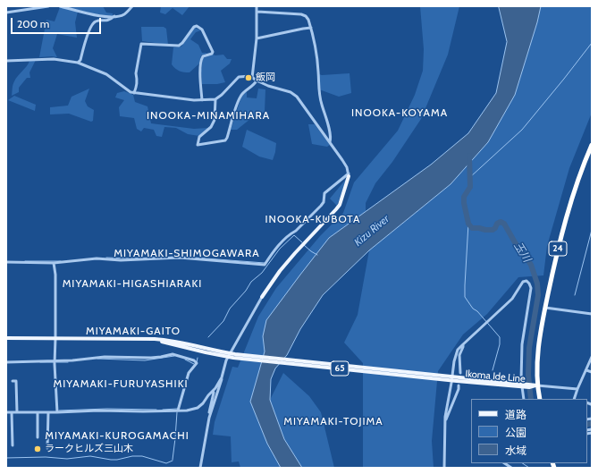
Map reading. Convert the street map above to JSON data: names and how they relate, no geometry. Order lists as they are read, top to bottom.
{
  "streets": {
    "highway": ["24"],
    "main road": ["65", "Ikoma Ide Line"]
  },
  "crossings": [
    ["24", "Ikoma Ide Line"]
  ],
  "districts": [
    "INOOKA-KOYAMA",
    "INOOKA-MINAMIHARA",
    "INOOKA-KUBOTA",
    "MIYAMAKI-SHIMOGAWARA",
    "MIYAMAKI-HIGASHIARAKI",
    "MIYAMAKI-GAITO",
    "MIYAMAKI-FURUYASHIKI",
    "MIYAMAKI-TOJIMA",
    "MIYAMAKI-KUROGAMACHI"
  ],
  "water": ["Kizu River", "玉川"],
  "places": ["飯岡", "ラークヒルズ三山木"],
  "legend": ["道路", "公園", "水域"],
  "scale_bar": "200 m"
}
